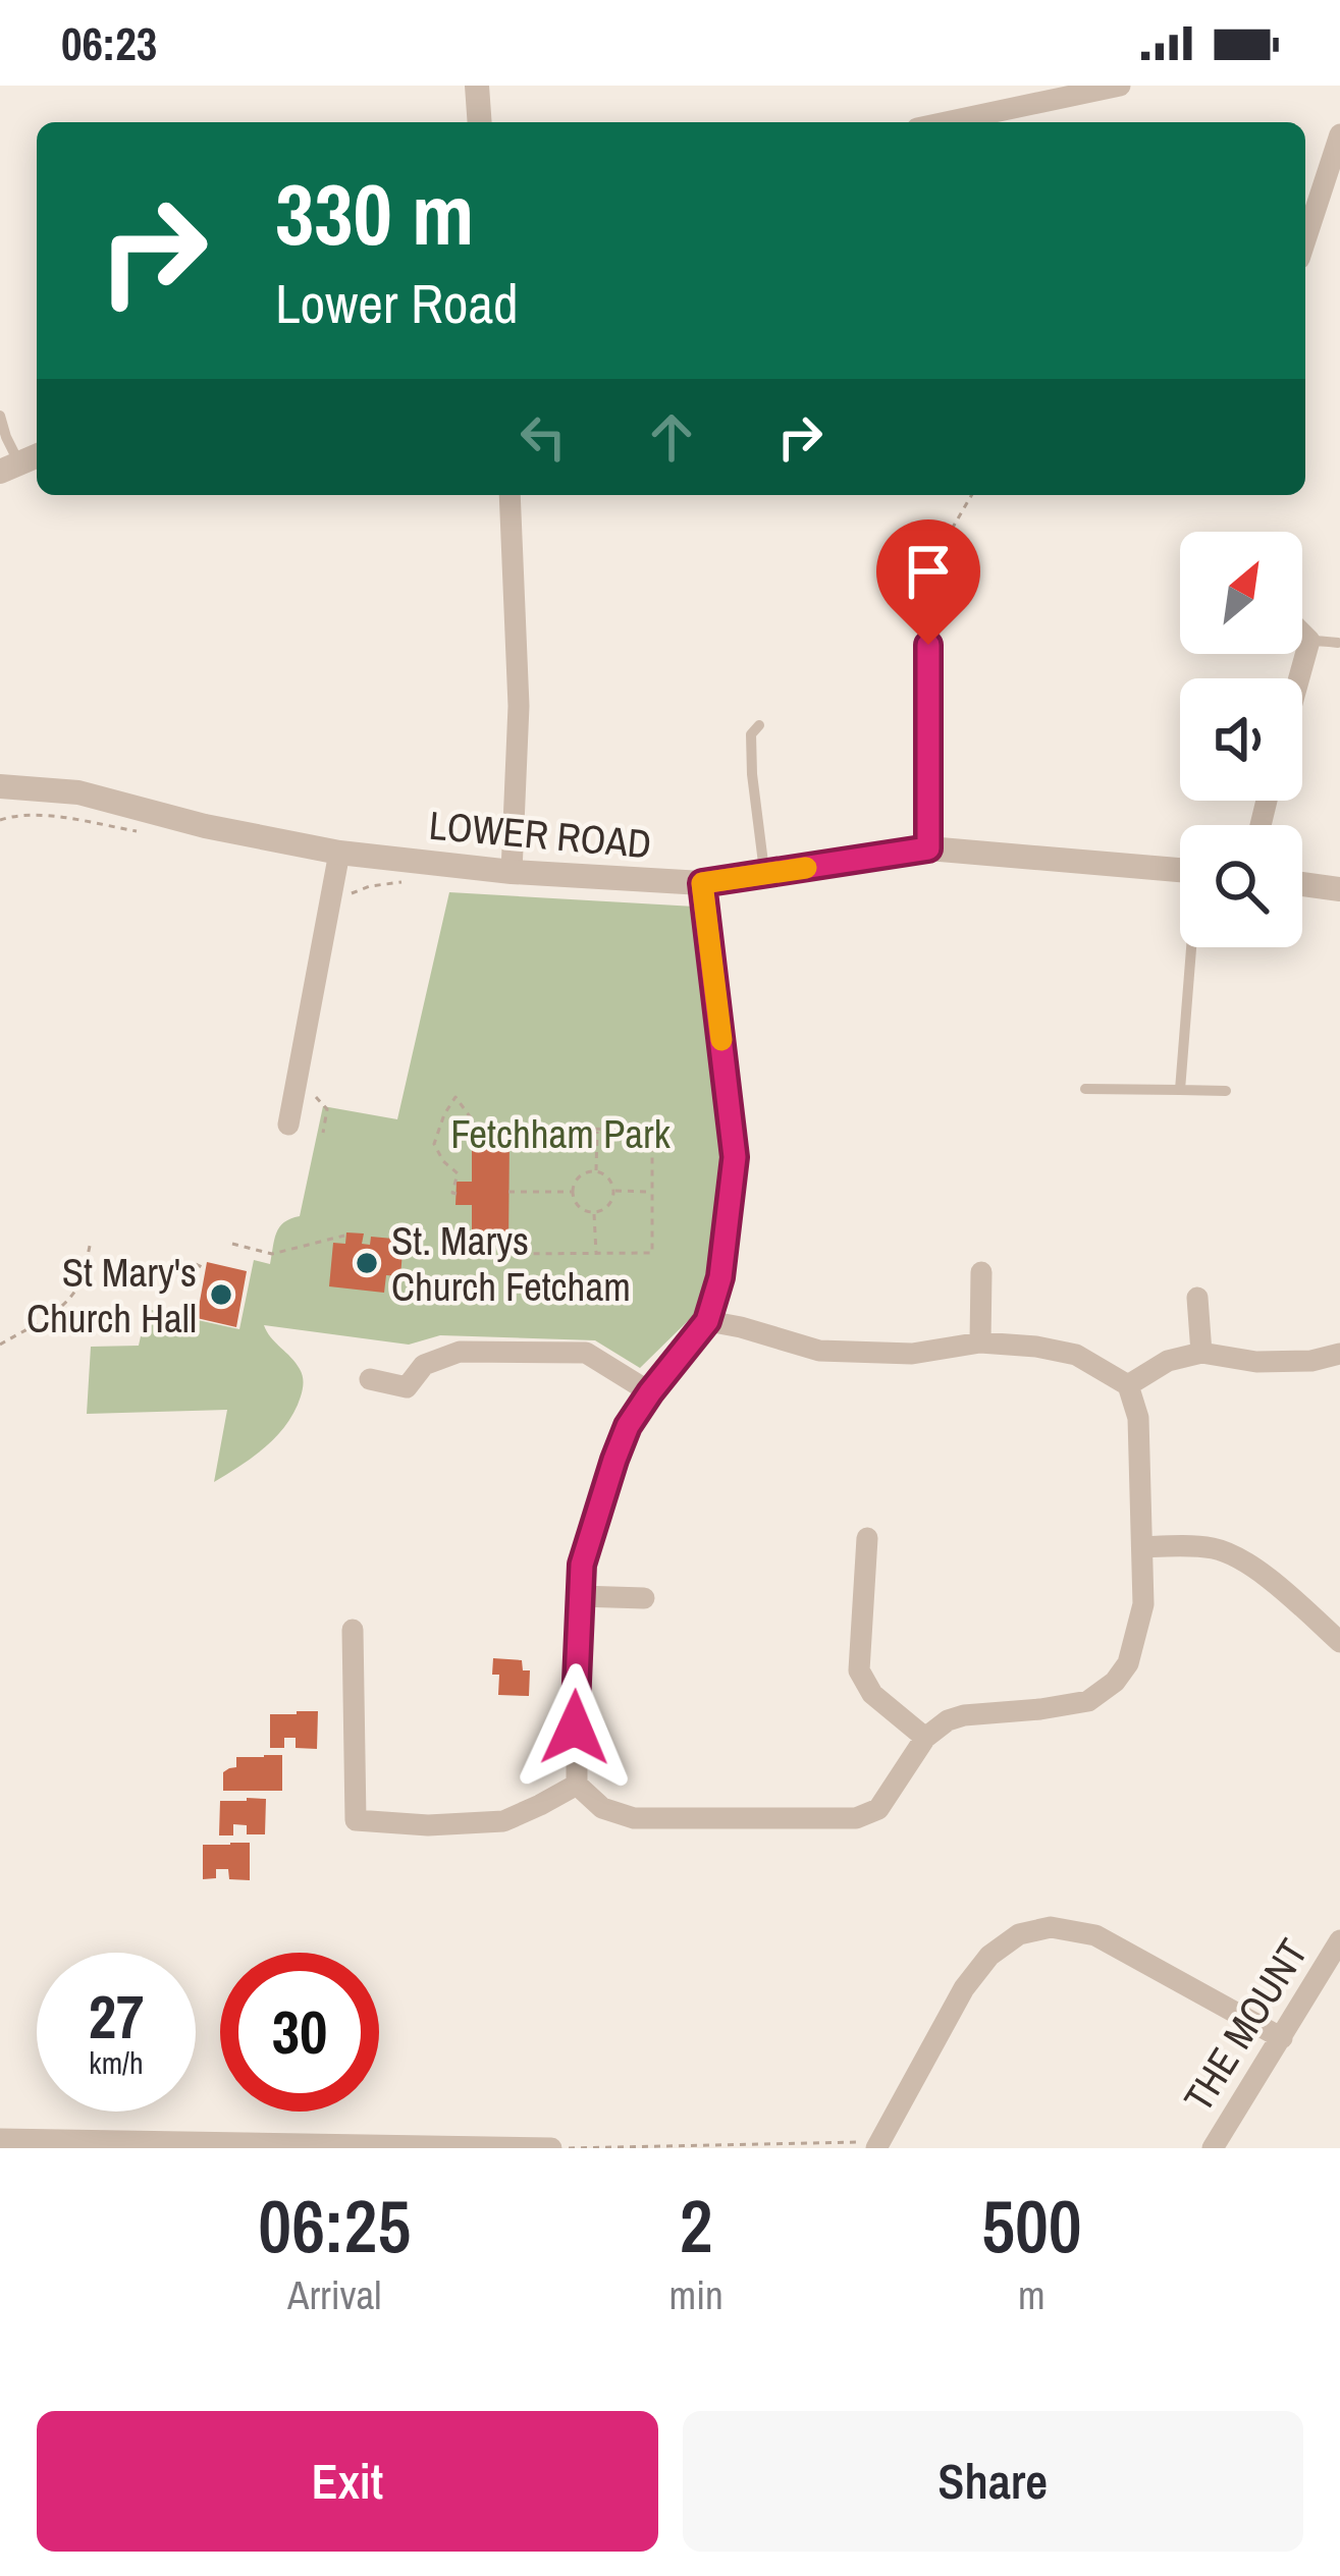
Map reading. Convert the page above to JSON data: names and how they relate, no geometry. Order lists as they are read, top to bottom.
{
  "streets": {
    "street": ["LOWER ROAD", "THE MOUNT"]
  },
  "parks": ["Fetchham Park"],
  "places": ["St. Marys Church Fetcham", "St Mary's Church Hall"],
  "north": "top right",
  "page": {
    "status": "06:23",
    "turn": ["330 m", "Lower Road"],
    "speed": "27 km/h",
    "limit": "30",
    "eta": [
      "06:25",
      "Arrival",
      "2",
      "min",
      "500",
      "m"
    ],
    "buttons": ["Exit", "Share"]
  }
}
